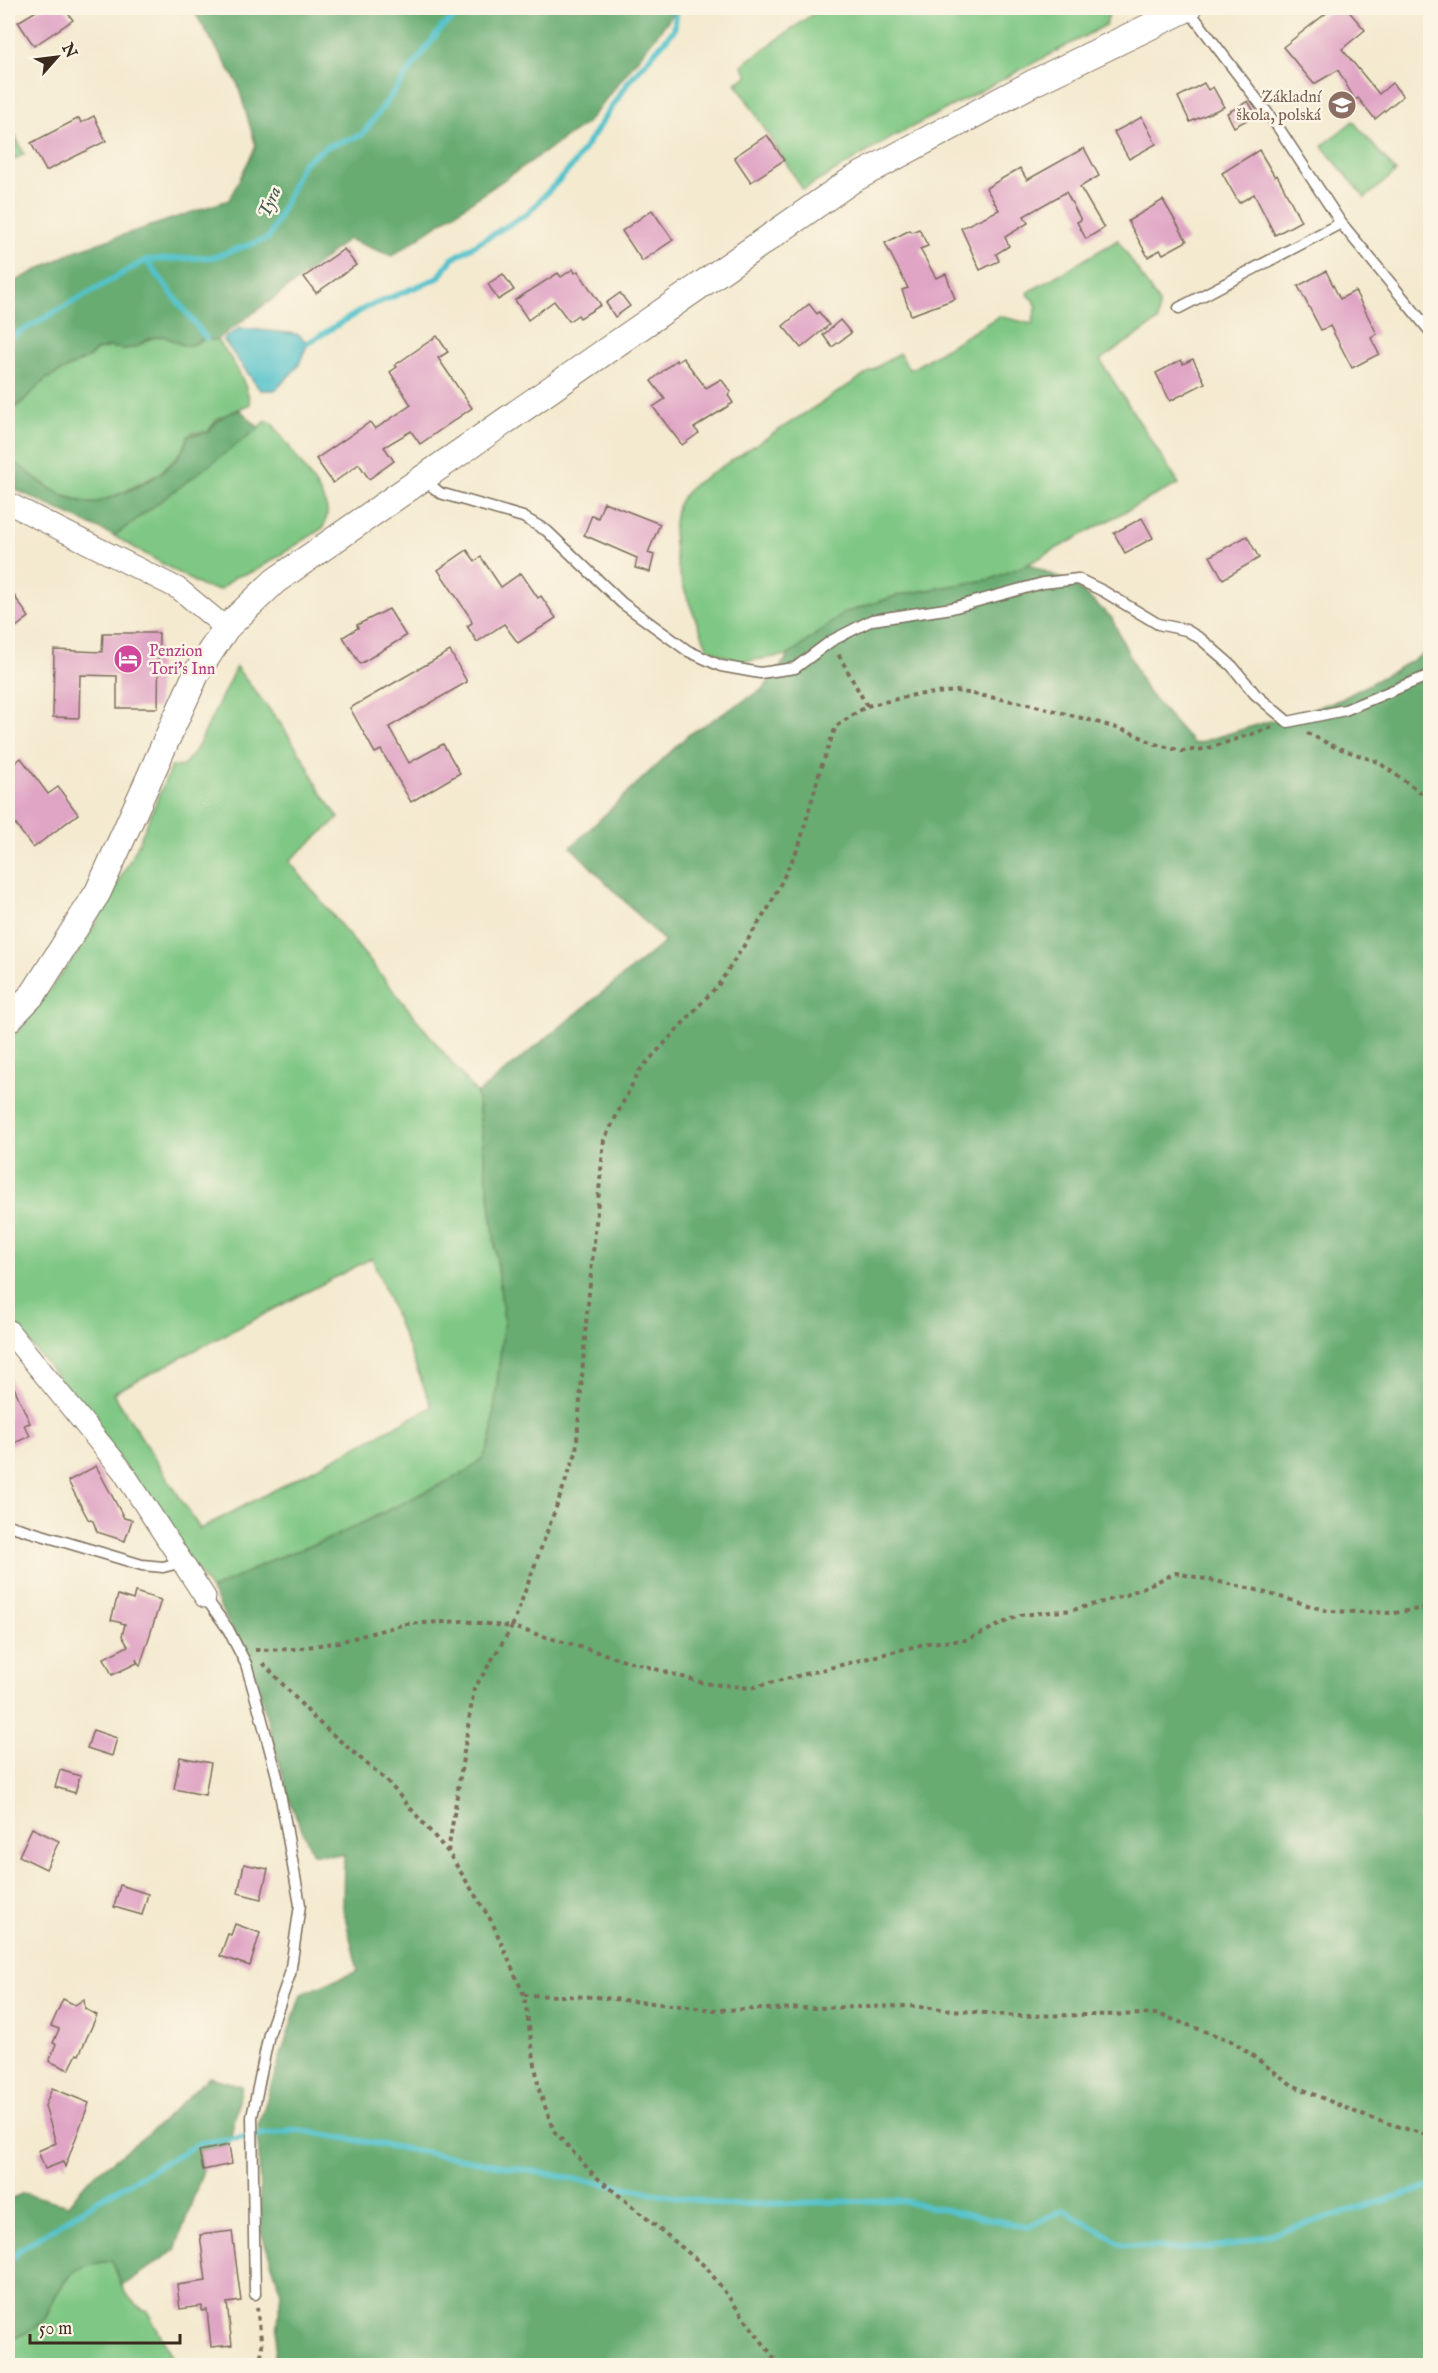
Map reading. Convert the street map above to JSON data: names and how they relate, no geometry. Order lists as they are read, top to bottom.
{
  "water": ["Tyra"],
  "places": {
    "school or university": ["Základní škola, polská"],
    "hotel": ["Penzion Tori's Inn"]
  },
  "scale_bar": "50 m",
  "north": "top right"
}
